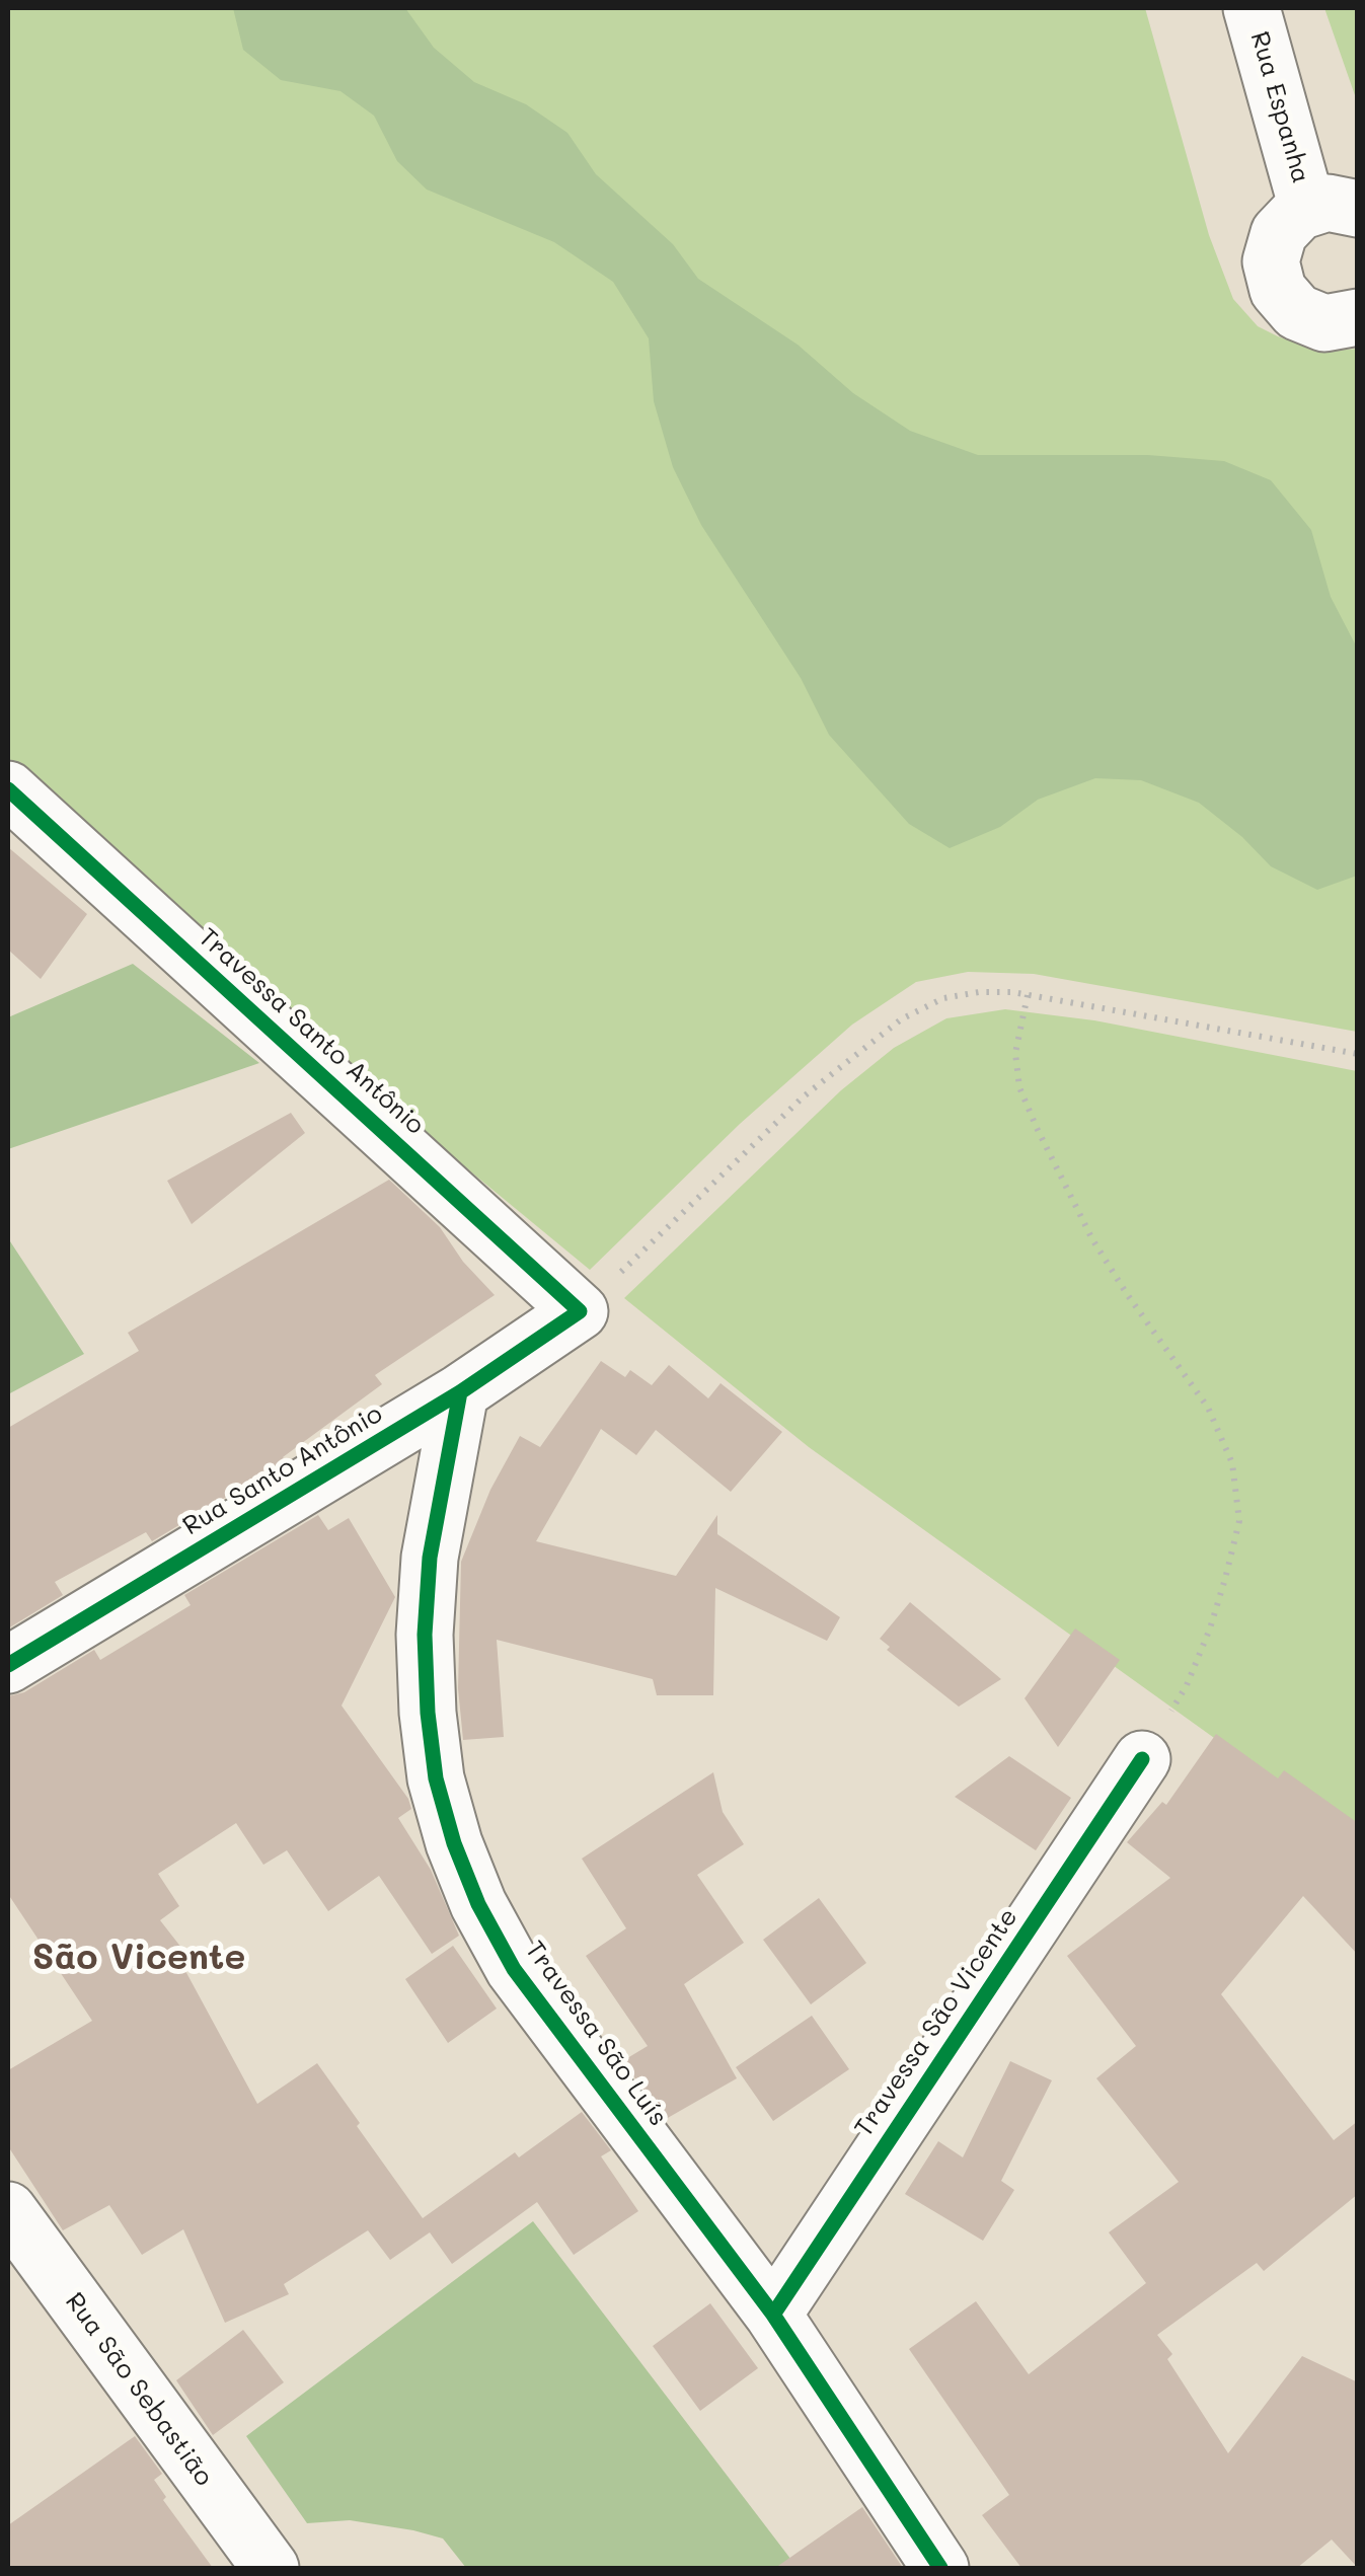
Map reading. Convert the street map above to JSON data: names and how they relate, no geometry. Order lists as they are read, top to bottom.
{
  "streets": {
    "street": [
      "Rua Espanha",
      "Travessa Santo Antônio",
      "Rua Santo Antônio",
      "Travessa São Vicente",
      "Travessa São Luís",
      "Rua São Sebastião"
    ]
  },
  "crossings": [
    ["Travessa Santo Antônio", "Rua Santo Antônio"],
    ["Rua Santo Antônio", "Travessa São Luís"],
    ["Travessa São Vicente", "Travessa São Luís"]
  ],
  "districts": ["São Vicente"]
}
